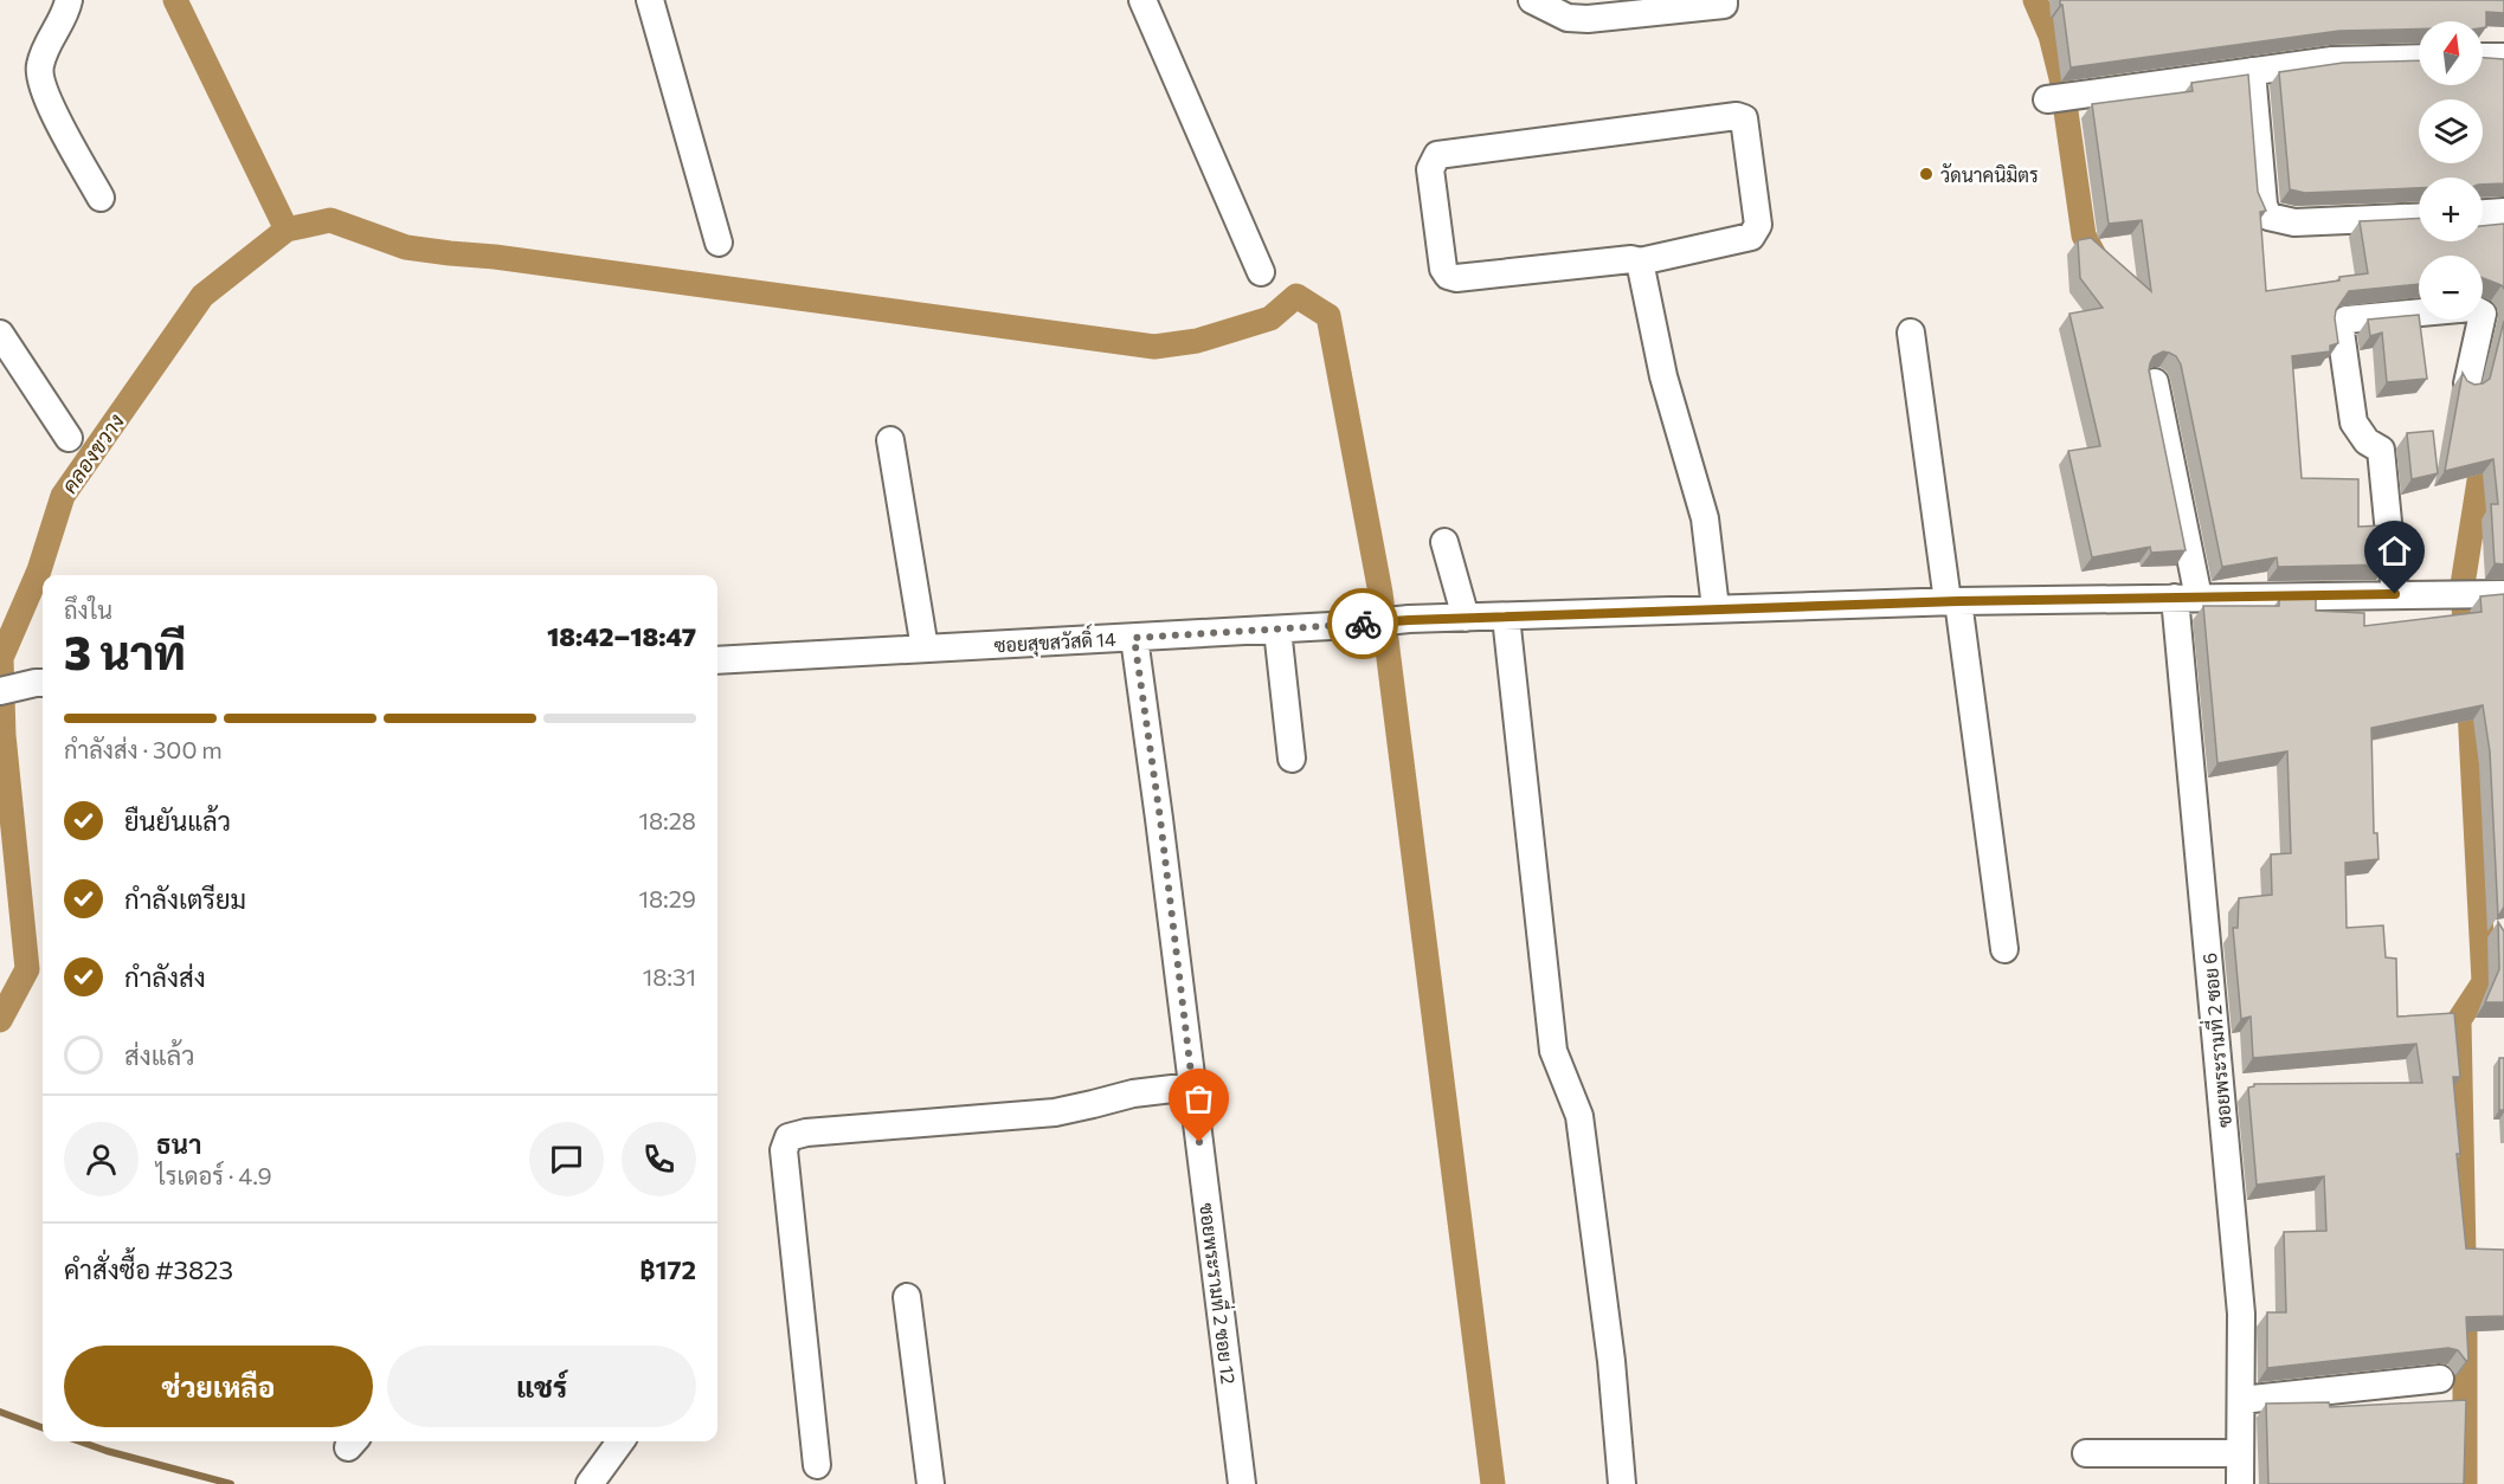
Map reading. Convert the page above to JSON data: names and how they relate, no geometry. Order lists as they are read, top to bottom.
{
  "streets": {
    "street": ["ซอยสุขสวัสดิ์ 14", "ซอยพระรามที่ 2 ซอย 6", "ซอยพระรามที่ 2 ซอย 12"]
  },
  "crossings": [
    ["ซอยสุขสวัสดิ์ 14", "ซอยพระรามที่ 2 ซอย 6"],
    ["ซอยสุขสวัสดิ์ 14", "ซอยพระรามที่ 2 ซอย 12"]
  ],
  "water": ["คลองขวาง"],
  "places": ["วัดนาคนิมิตร"],
  "north": "top",
  "page": {
    "map_buttons": ["+", "−"],
    "heading": ["3 นาที", "ถึงใน", "18:42–18:47"],
    "panel": [
      "ธนา",
      "ไรเดอร์ · 4.9",
      "คำสั่งซื้อ #3823",
      "฿172"
    ],
    "bar": "กำลังส่ง · 300 m",
    "list": [
      ["ยืนยันแล้ว", "18:28"],
      ["กำลังเตรียม", "18:29"],
      ["กำลังส่ง", "18:31"],
      "ส่งแล้ว"
    ],
    "buttons": ["ช่วยเหลือ", "แชร์"]
  }
}
